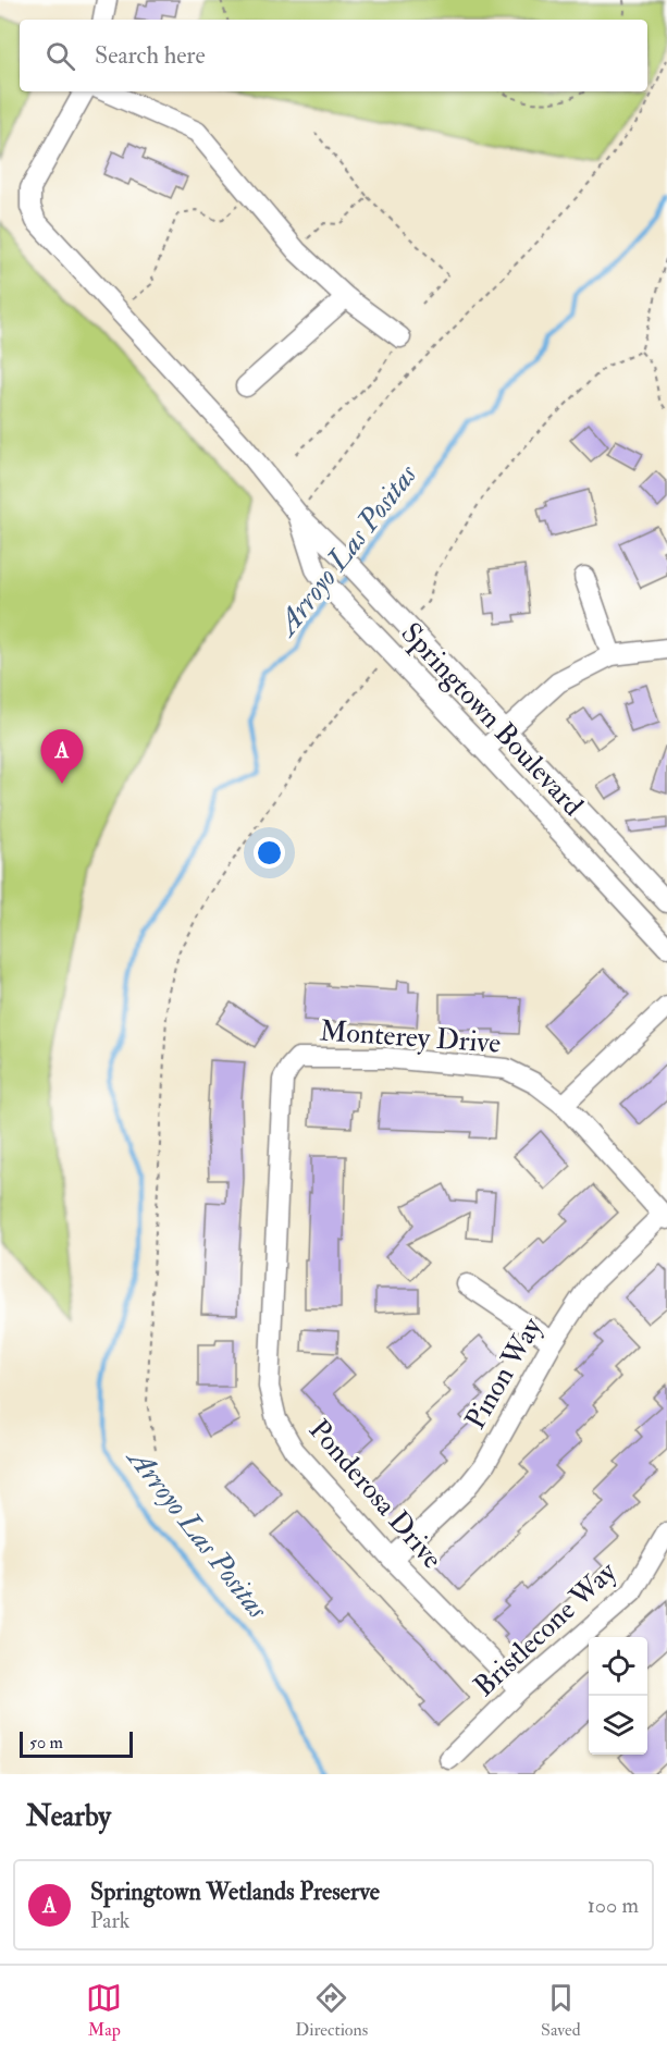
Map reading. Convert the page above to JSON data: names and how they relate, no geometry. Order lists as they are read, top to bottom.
{
  "streets": {
    "street": [
      "Springtown Boulevard",
      "Monterey Drive",
      "Pinon Way",
      "Ponderosa Drive",
      "Bristlecone Way"
    ]
  },
  "crossings": [
    ["Monterey Drive", "Pinon Way"],
    ["Monterey Drive", "Ponderosa Drive"],
    ["Pinon Way", "Ponderosa Drive"],
    ["Ponderosa Drive", "Bristlecone Way"]
  ],
  "water": ["Arroyo Las Positas"],
  "scale_bar": "50 m",
  "page": {
    "search": "Search here",
    "pins": "A",
    "scale": "50 m",
    "heading": "Nearby",
    "list": [
      {
        "mark": "A",
        "name": "Springtown Wetlands Preserve",
        "note": "Park",
        "value": "100 m"
      }
    ],
    "nav": ["Map", "Directions", "Saved"]
  }
}
